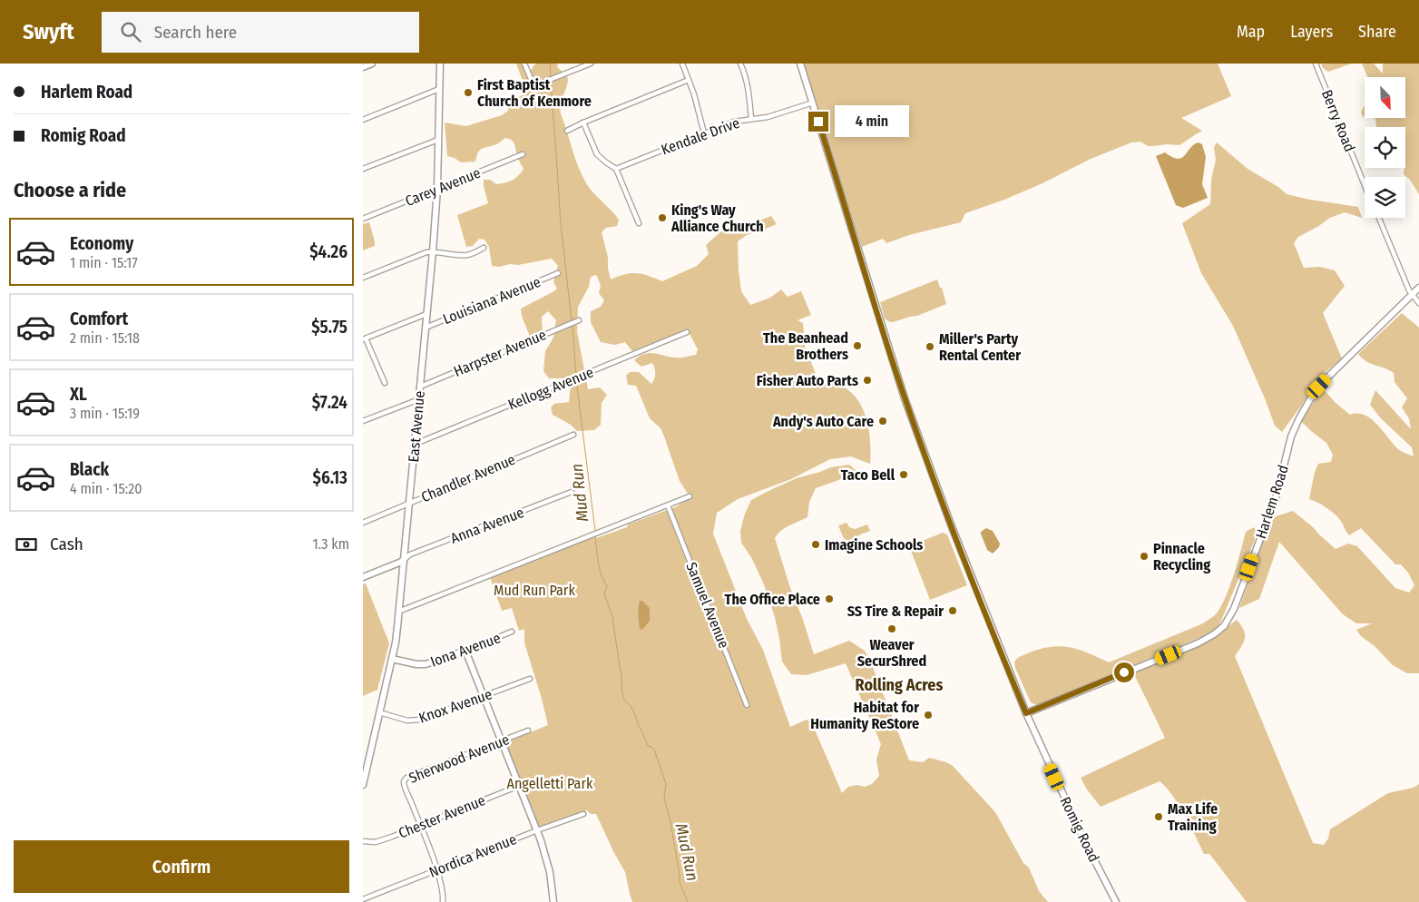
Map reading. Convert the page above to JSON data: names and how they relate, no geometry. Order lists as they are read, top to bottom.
{
  "streets": {
    "street": [
      "Berry Road",
      "Kendale Drive",
      "Carey Avenue",
      "Louisiana Avenue",
      "Harpster Avenue",
      "Kellogg Avenue",
      "East Avenue",
      "Chandler Avenue",
      "Harlem Road",
      "Anna Avenue",
      "Samuel Avenue",
      "Iona Avenue",
      "Knox Avenue",
      "Sherwood Avenue",
      "Chester Avenue",
      "Romig Road",
      "Nordica Avenue"
    ]
  },
  "crossings": [
    ["Kendale Drive", "Romig Road"],
    ["Carey Avenue", "East Avenue"],
    ["Louisiana Avenue", "East Avenue"],
    ["Harpster Avenue", "East Avenue"],
    ["Kellogg Avenue", "East Avenue"],
    ["East Avenue", "Chandler Avenue"],
    ["East Avenue", "Anna Avenue"],
    ["East Avenue", "Iona Avenue"],
    ["East Avenue", "Knox Avenue"],
    ["Harlem Road", "Romig Road"],
    ["Sherwood Avenue", "Chester Avenue"]
  ],
  "districts": ["Rolling Acres"],
  "water": ["Mud Run"],
  "parks": ["Mud Run Park", "Angelletti Park"],
  "places": [
    "First Baptist Church of Kenmore",
    "King's Way Alliance Church",
    "The Beanhead Brothers",
    "Miller's Party Rental Center",
    "Fisher Auto Parts",
    "Andy's Auto Care",
    "Taco Bell",
    "Imagine Schools",
    "Pinnacle Recycling",
    "The Office Place",
    "SS Tire & Repair",
    "Weaver SecurShred",
    "Habitat for Humanity ReStore",
    "Max Life Training"
  ],
  "north": "bottom right",
  "page": {
    "header": "Swyft",
    "search": "Search here",
    "nav": ["Map", "Layers", "Share"],
    "banner": ["Harlem Road", "Romig Road"],
    "bubble": "4 min",
    "heading": "Choose a ride",
    "list": [
      {
        "name": "Economy",
        "note": "1 min · 15:17",
        "value": "$4.26"
      },
      {
        "name": "Comfort",
        "note": "2 min · 15:18",
        "value": "$5.75"
      },
      {
        "name": "XL",
        "note": "3 min · 15:19",
        "value": "$7.24"
      },
      {
        "name": "Black",
        "note": "4 min · 15:20",
        "value": "$6.13"
      }
    ],
    "pay": ["Cash", "1.3 km"],
    "buttons": "Confirm"
  }
}
